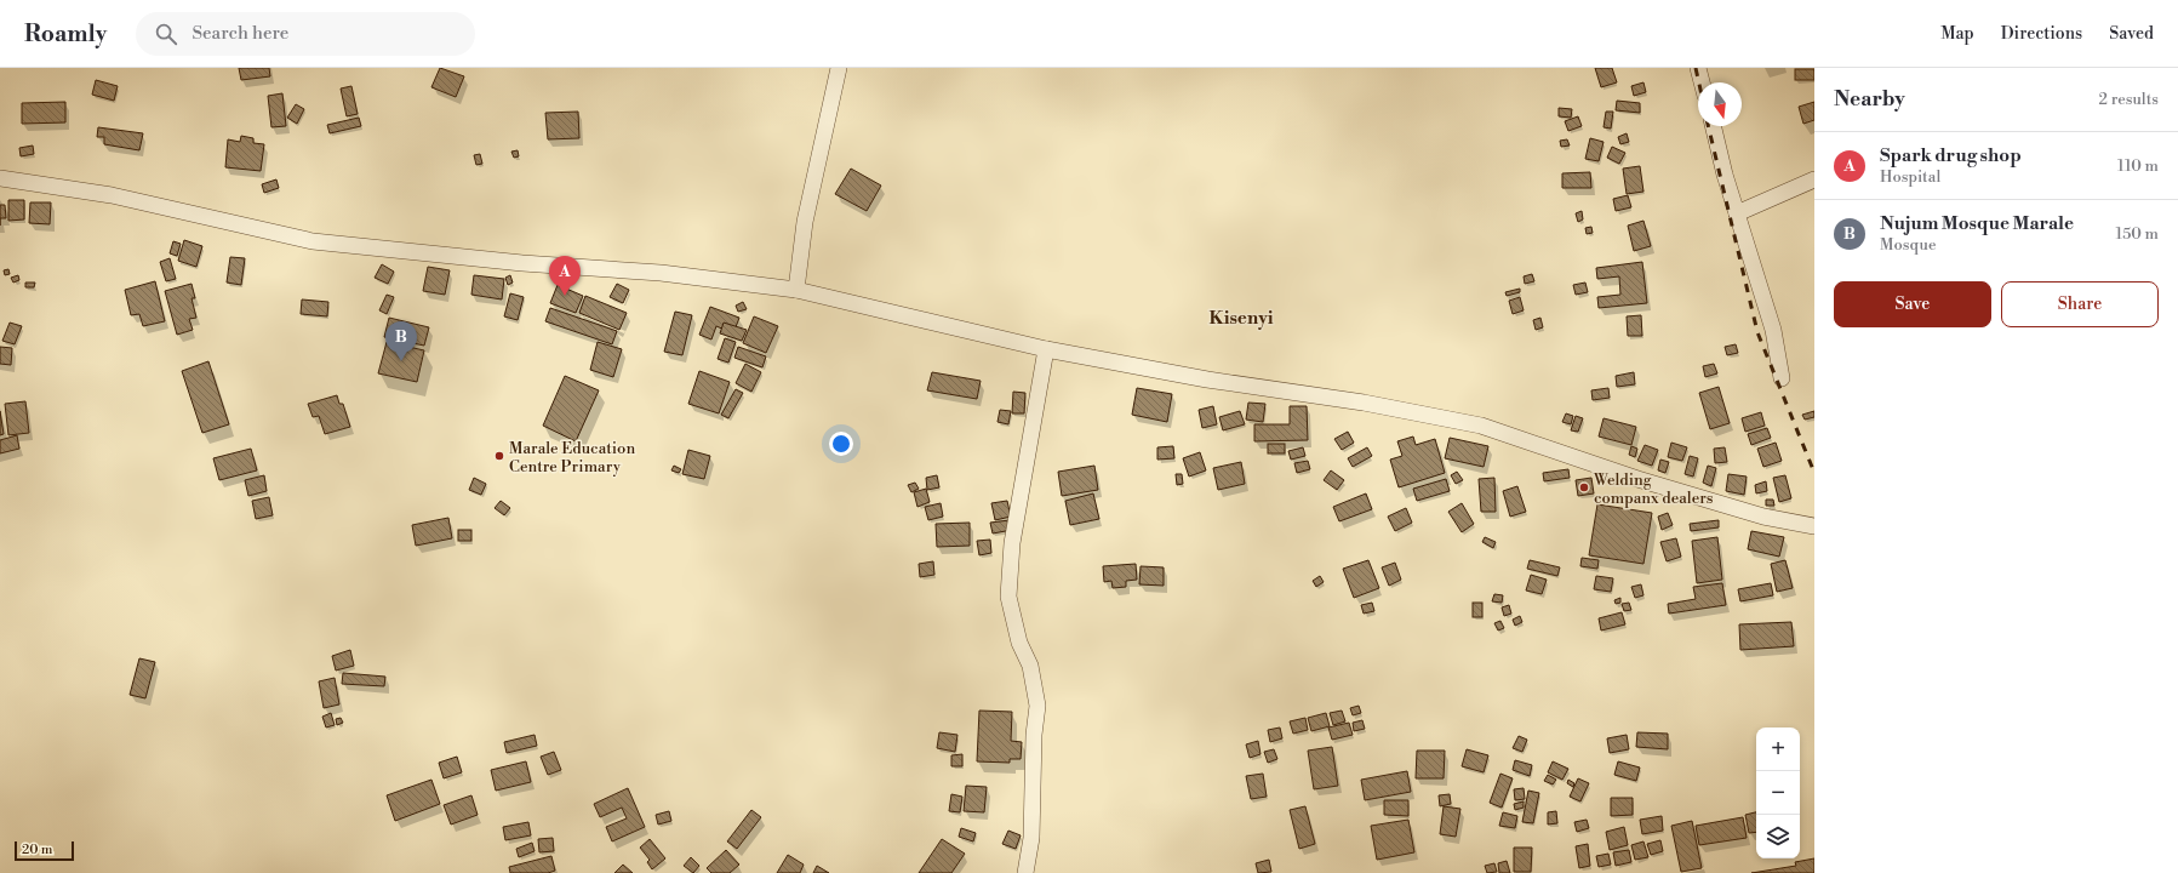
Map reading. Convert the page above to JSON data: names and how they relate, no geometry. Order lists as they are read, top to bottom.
{
  "districts": ["Kisenyi"],
  "places": ["Marale Education Centre Primary", "Welding companx dealers"],
  "scale_bar": "20 m",
  "north": "bottom",
  "page": {
    "header": "Roamly",
    "search": "Search here",
    "nav": ["Map", "Directions", "Saved"],
    "heading": ["Nearby", "2 results"],
    "list": [
      {
        "mark": "A",
        "name": "Spark drug shop",
        "note": "Hospital",
        "value": "110 m"
      },
      {
        "mark": "B",
        "name": "Nujum Mosque Marale",
        "note": "Mosque",
        "value": "150 m"
      }
    ],
    "pins": ["A", "B"],
    "buttons": ["Save", "Share"],
    "map_buttons": ["+", "−"],
    "scale": "20 m"
  }
}
